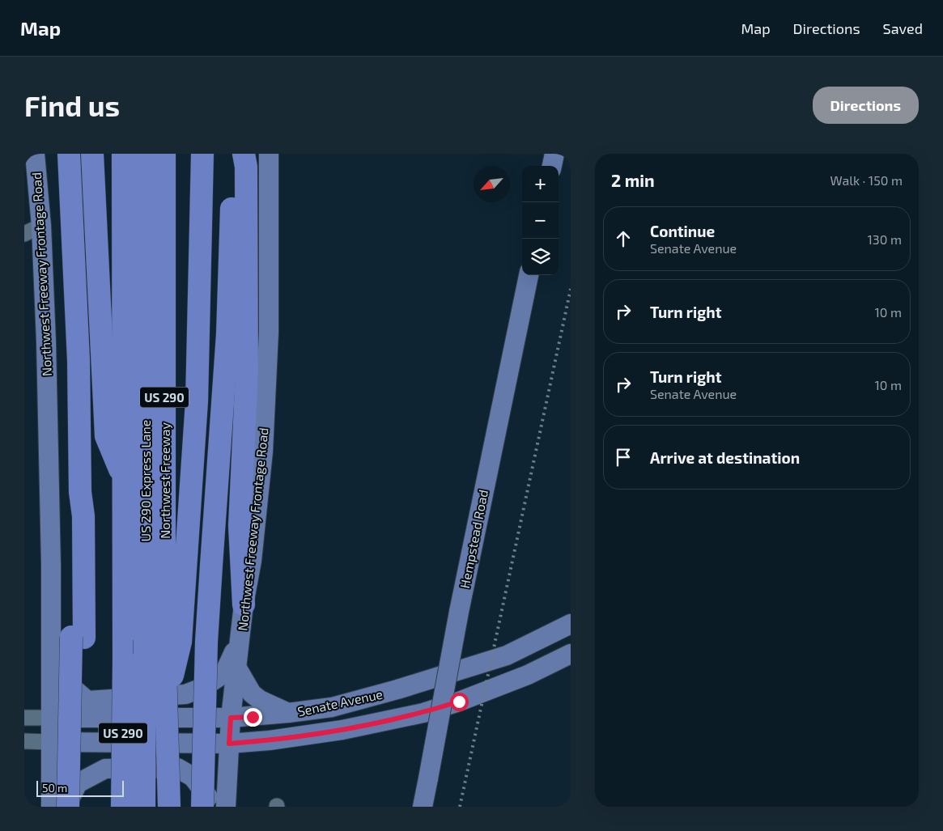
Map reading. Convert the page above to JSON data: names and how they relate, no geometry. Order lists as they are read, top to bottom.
{
  "streets": {
    "highway": ["US 290", "US 290 Express Lane", "Northwest Freeway"],
    "main road": ["Northwest Freeway Frontage Road", "Hempstead Road", "Senate Avenue"]
  },
  "crossings": [
    ["Northwest Freeway Frontage Road", "Senate Avenue"],
    ["US 290 Express Lane", "Northwest Freeway"]
  ],
  "scale_bar": "50 m",
  "north": "bottom left",
  "page": {
    "header": "Map",
    "nav": ["Map", "Directions", "Saved"],
    "buttons": "Directions",
    "title": "Find us",
    "heading": ["2 min", "Walk · 150 m"],
    "map_buttons": ["+", "−"],
    "list": [
      ["Continue", "Senate Avenue", "130 m"],
      ["Turn right", "10 m"],
      ["Turn right", "Senate Avenue", "10 m"],
      "Arrive at destination"
    ],
    "scale": "50 m"
  }
}
